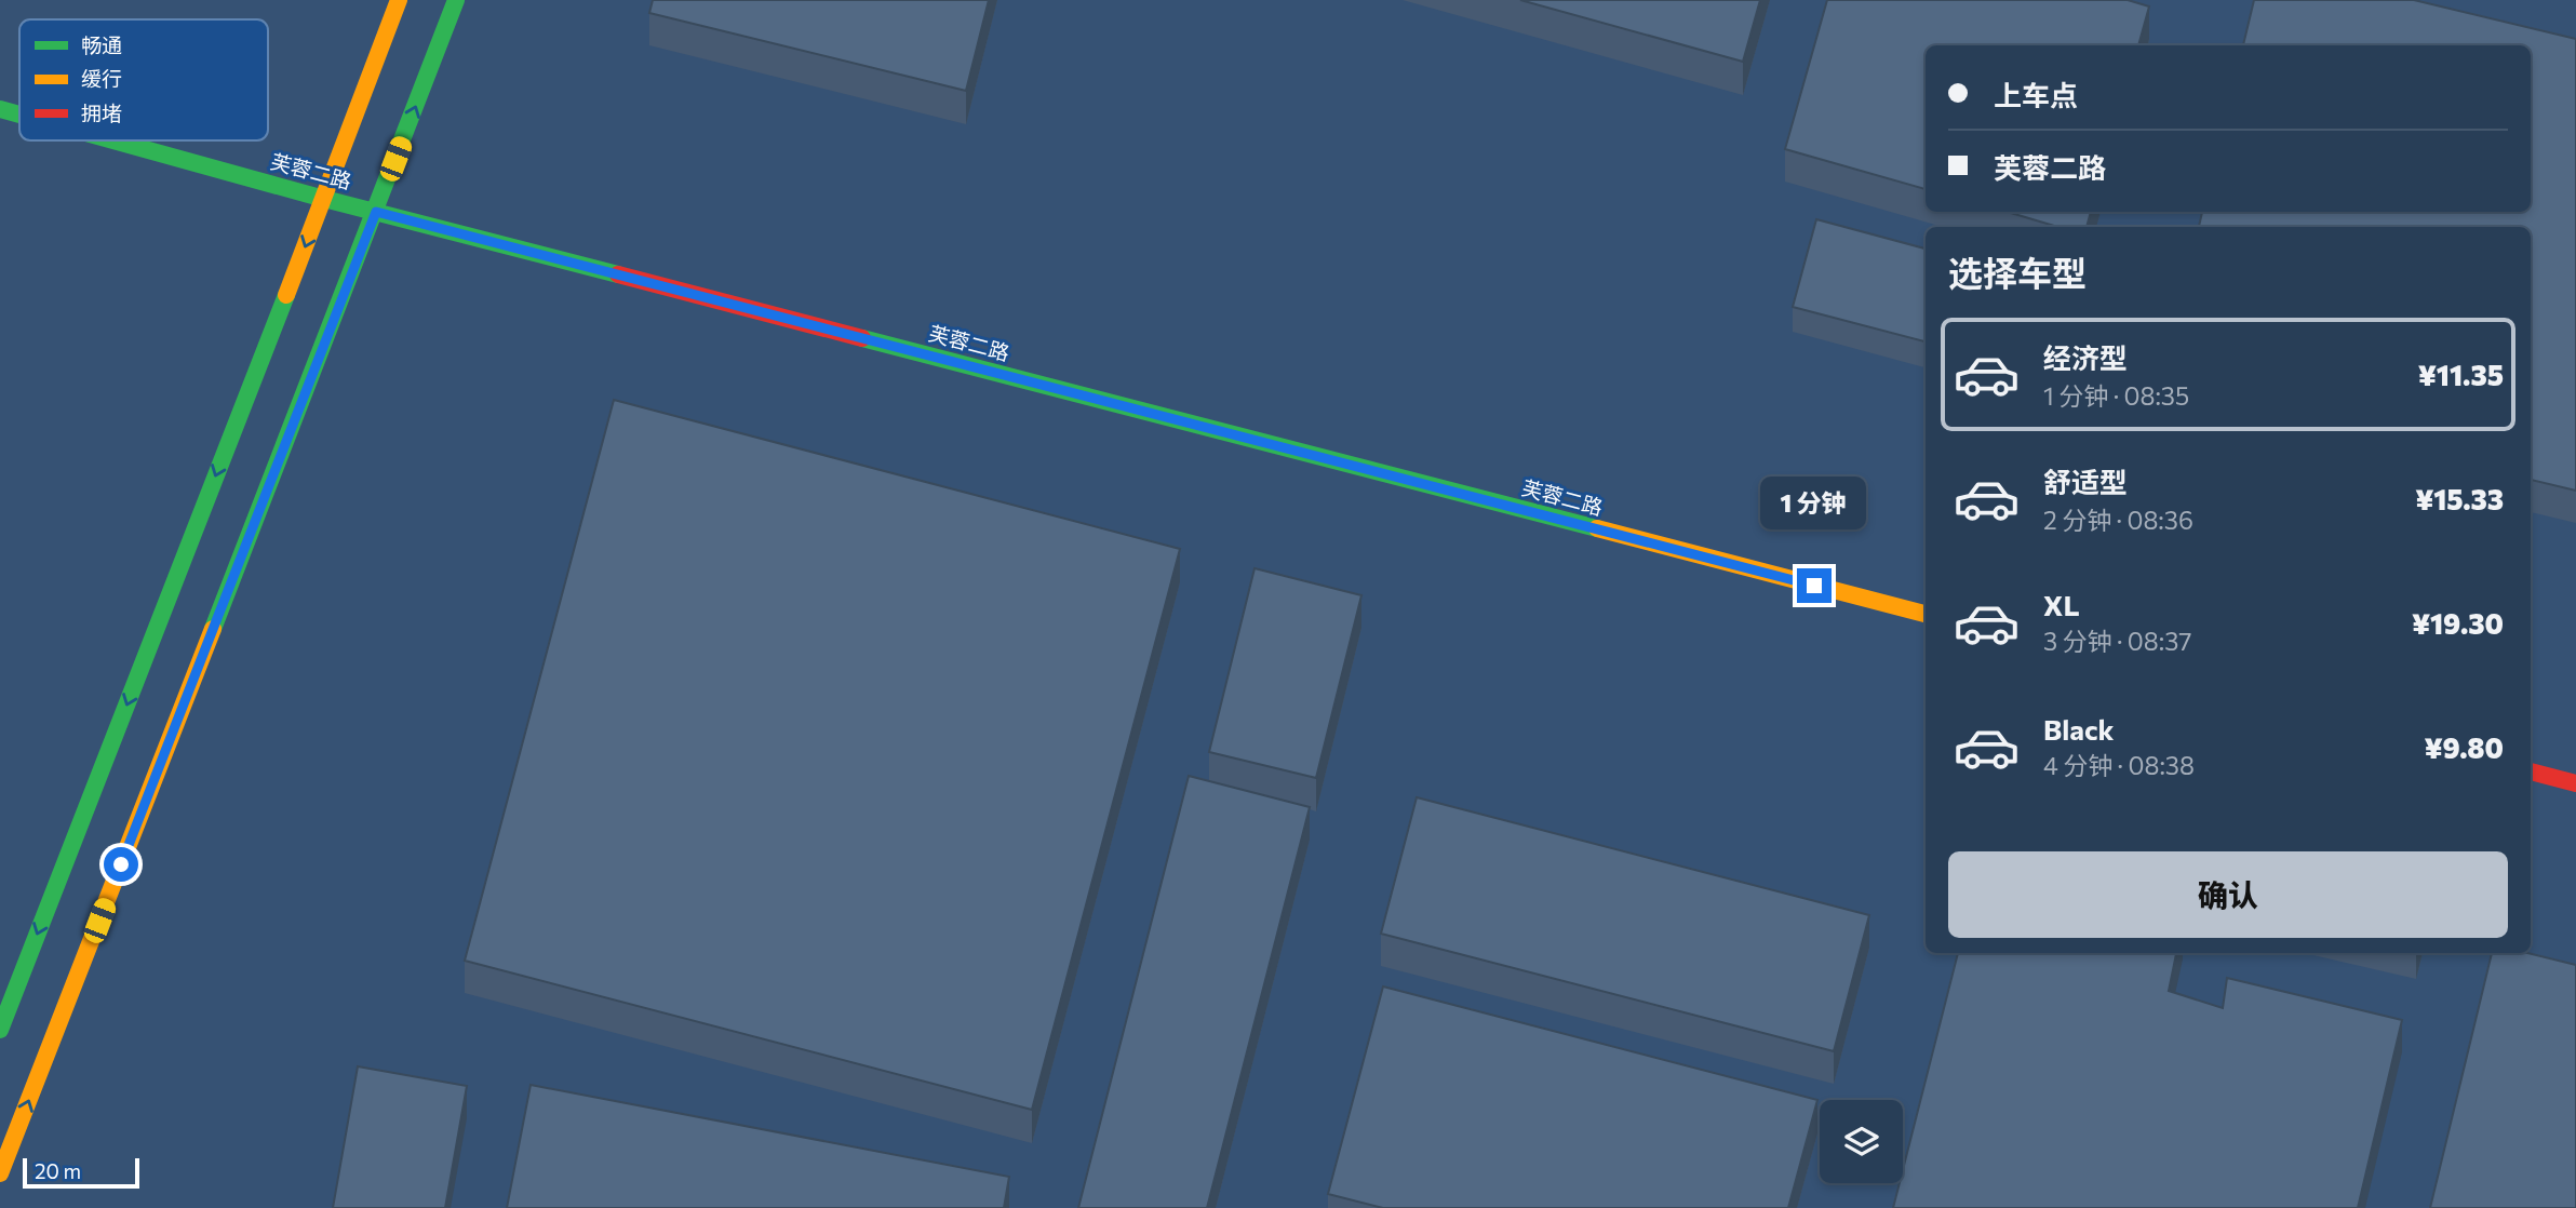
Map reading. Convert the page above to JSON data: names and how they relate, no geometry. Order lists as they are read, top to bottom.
{
  "streets": {
    "main road": ["芙蓉二路"]
  },
  "legend": ["畅通", "缓行", "拥堵"],
  "scale_bar": "20 m",
  "page": {
    "banner": ["上车点", "芙蓉二路"],
    "heading": "选择车型",
    "list": [
      {
        "name": "经济型",
        "note": "1 分钟 · 08:35",
        "value": "¥11.35"
      },
      {
        "name": "舒适型",
        "note": "2 分钟 · 08:36",
        "value": "¥15.33"
      },
      {
        "name": "XL",
        "note": "3 分钟 · 08:37",
        "value": "¥19.30"
      },
      {
        "name": "Black",
        "note": "4 分钟 · 08:38",
        "value": "¥9.80"
      }
    ],
    "bubble": "1 分钟",
    "buttons": "确认",
    "scale": "20 m"
  }
}
